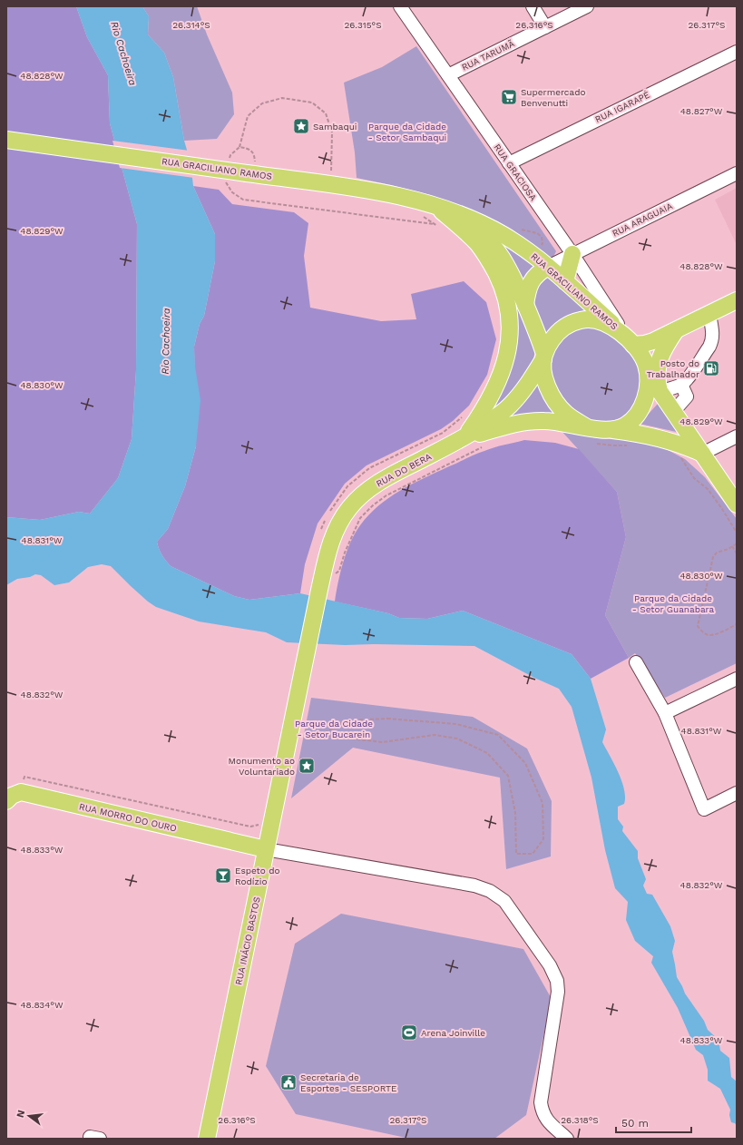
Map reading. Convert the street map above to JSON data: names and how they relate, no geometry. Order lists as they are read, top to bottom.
{
  "streets": {
    "main road": [
      "RUA GRACILIANO RAMOS",
      "RUA DO BERA",
      "RUA MORRO DO OURO",
      "RUA INÁCIO BASTOS"
    ],
    "street": [
      "RUA TARUMÃ",
      "RUA IGARAPÉ",
      "RUA GRACIOSA",
      "RUA ARAGUAIA"
    ]
  },
  "crossings": [
    ["RUA TARUMÃ", "RUA GRACIOSA"],
    ["RUA IGARAPÉ", "RUA GRACIOSA"],
    ["RUA GRACILIANO RAMOS", "RUA GRACIOSA"],
    ["RUA GRACILIANO RAMOS", "RUA ARAGUAIA"],
    ["RUA GRACILIANO RAMOS", "RUA DO BERA"],
    ["RUA GRACIOSA", "RUA ARAGUAIA"],
    ["RUA GRACIOSA", "RUA DO BERA"],
    ["RUA DO BERA", "RUA INÁCIO BASTOS"],
    ["RUA MORRO DO OURO", "RUA INÁCIO BASTOS"]
  ],
  "water": ["Rio Cachoeira"],
  "parks": ["Parque da Cidade - Setor Sambaqui", "Parque da Cidade - Setor Guanabara", "Parque da Cidade - Setor Bucarein"],
  "places": {
    "supermarket": ["Supermercado Benvenutti"],
    "place": ["Sambaqui", "Monumento ao Voluntariado"],
    "fuel station": ["Posto do Trabalhador"],
    "bar": ["Espeto do Rodízio"],
    "sports": ["Arena Joinville"],
    "public building": ["Secretaria de Esportes - SESPORTE"]
  },
  "scale_bar": "50 m",
  "north": "left",
  "coordinates": [
    "26.314°S",
    "26.315°S",
    "26.316°S",
    "26.317°S",
    "48.828°W",
    "48.827°W",
    "48.829°W",
    "48.830°W",
    "48.831°W",
    "48.832°W",
    "48.833°W",
    "48.834°W",
    "26.318°S"
  ]
}
